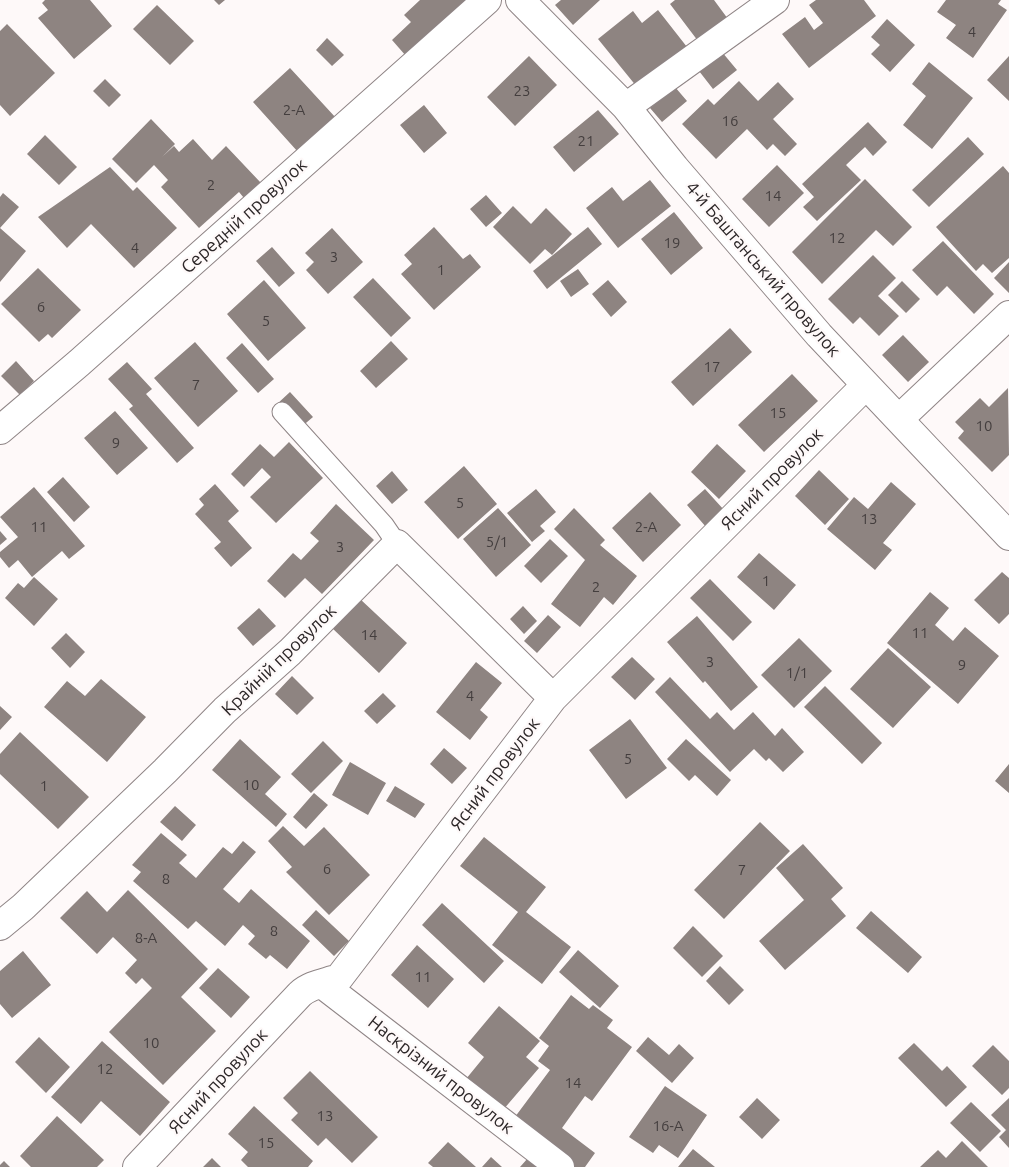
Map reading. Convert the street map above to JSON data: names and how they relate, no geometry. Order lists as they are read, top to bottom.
{
  "streets": {
    "street": [
      "Середній провулок",
      "4-й Баштанський провулок",
      "Ясний провулок",
      "Крайній провулок",
      "Наскрізний провулок"
    ]
  },
  "crossings": [
    ["4-й Баштанський провулок", "Ясний провулок"],
    ["Ясний провулок", "Наскрізний провулок"]
  ],
  "house_numbers": [
    "4",
    "23",
    "2-А",
    "16",
    "21",
    "2",
    "14",
    "12",
    "19",
    "4",
    "3",
    "1",
    "6",
    "5",
    "17",
    "7",
    "15",
    "10",
    "9",
    "5",
    "13",
    "11",
    "2-А",
    "5/1",
    "3",
    "1",
    "2",
    "11",
    "14",
    "3",
    "9",
    "1/1",
    "4",
    "5",
    "10",
    "1",
    "6",
    "7",
    "8",
    "8",
    "8-А",
    "11",
    "10",
    "12",
    "14",
    "13",
    "16-А",
    "15"
  ]
}
